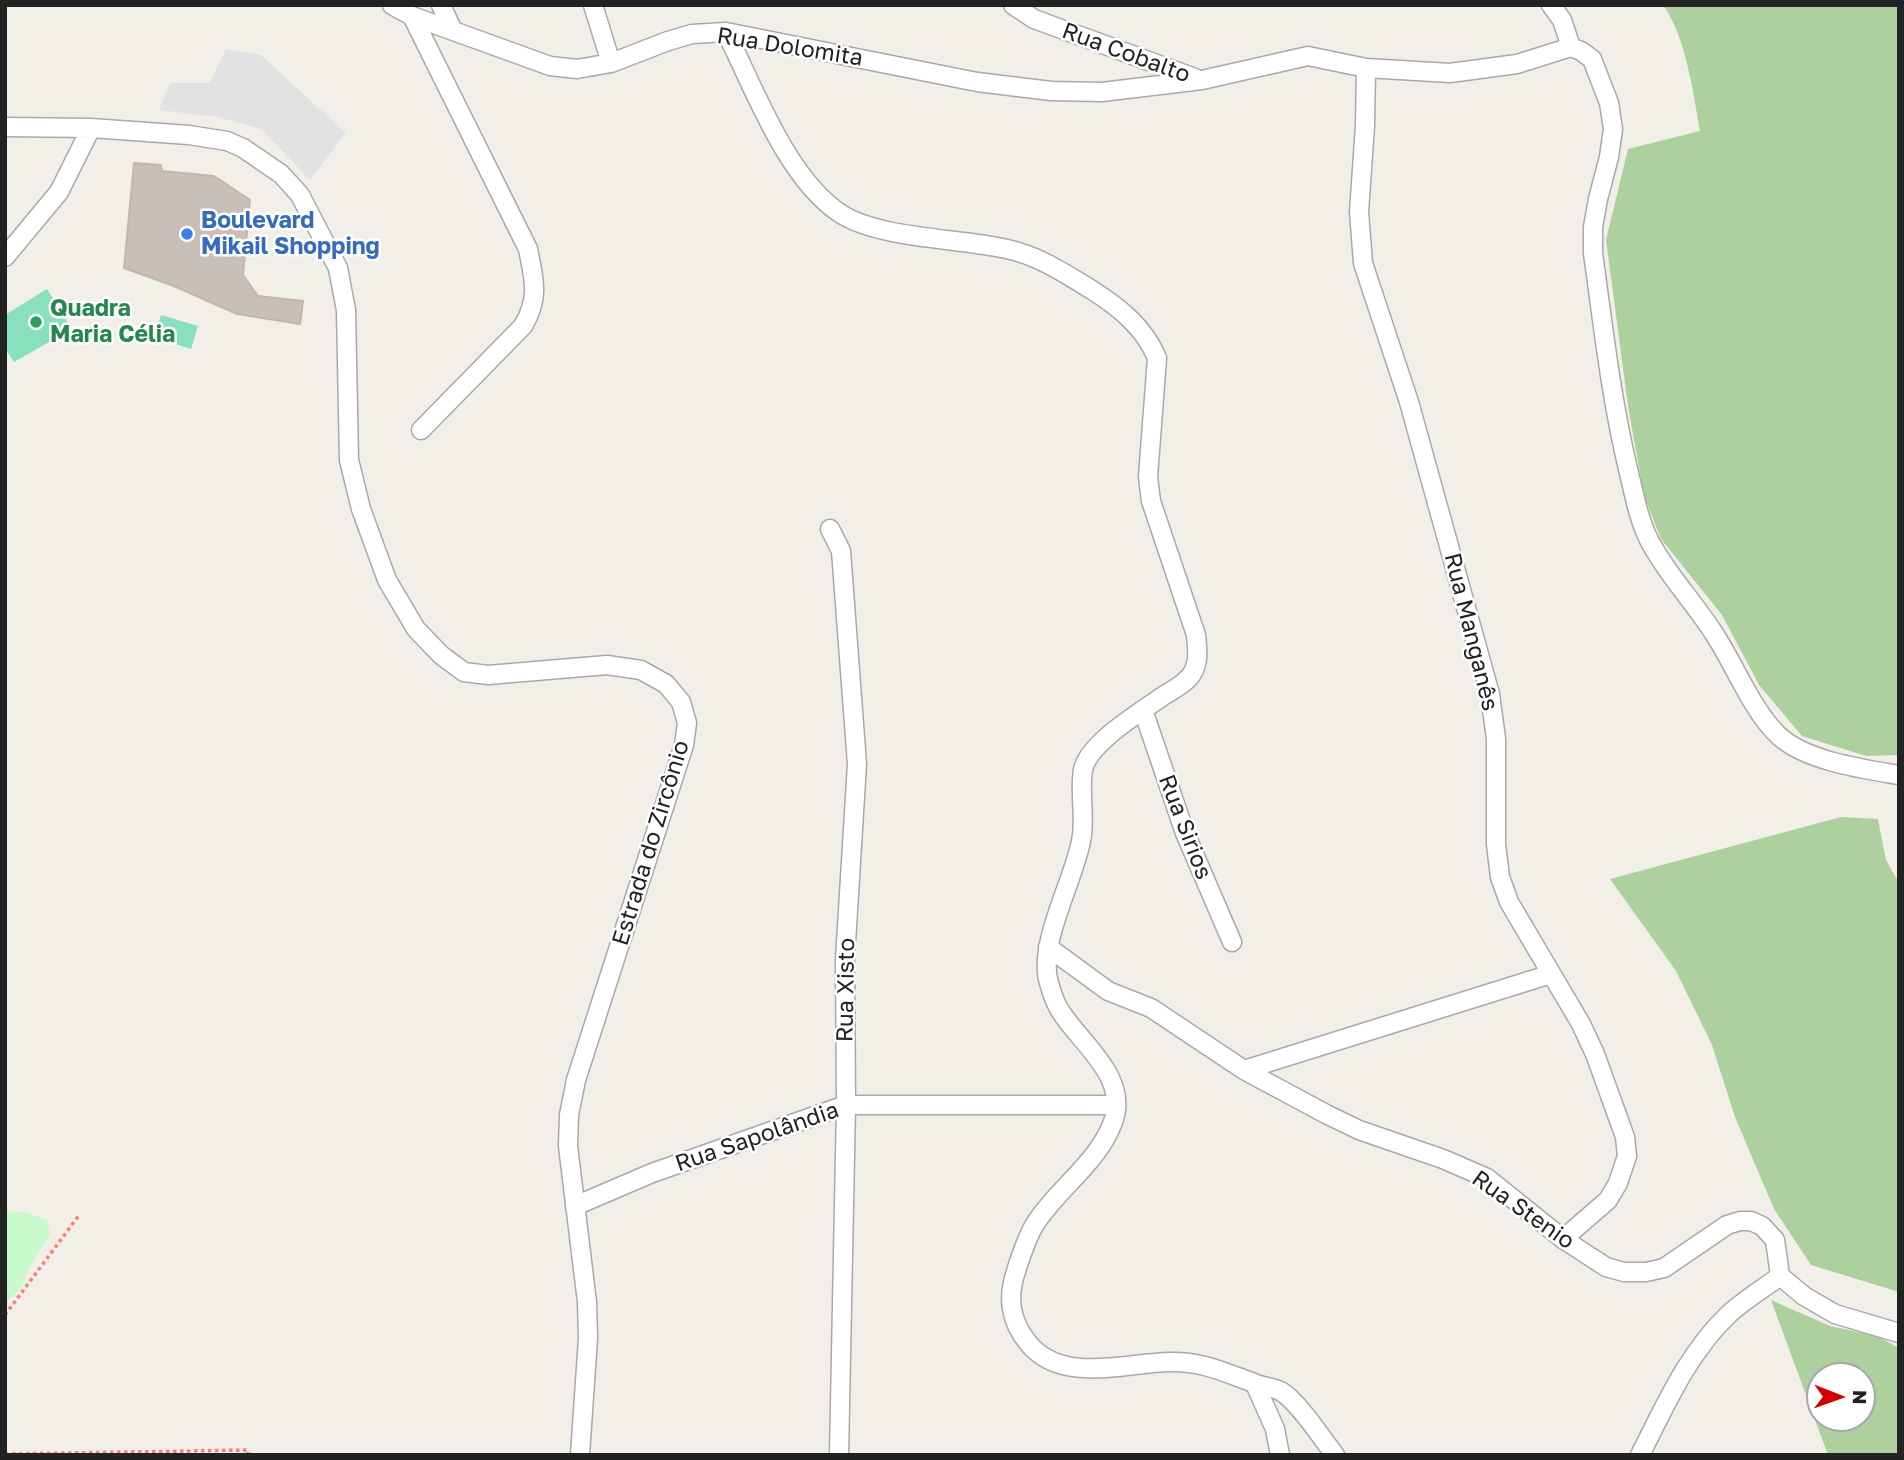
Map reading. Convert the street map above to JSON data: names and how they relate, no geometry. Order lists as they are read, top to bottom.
{
  "streets": {
    "street": [
      "Rua Dolomita",
      "Rua Cobalto",
      "Rua Manganês",
      "Rua Sirios",
      "Estrada do Zircônio",
      "Rua Xisto",
      "Rua Sapolândia",
      "Rua Stenio"
    ]
  },
  "crossings": [
    ["Rua Dolomita", "Rua Cobalto"],
    ["Rua Manganês", "Rua Stenio"],
    ["Estrada do Zircônio", "Rua Sapolândia"],
    ["Rua Xisto", "Rua Sapolândia"]
  ],
  "places": ["Boulevard Mikail Shopping", "Quadra Maria Célia"],
  "north": "right"
}
